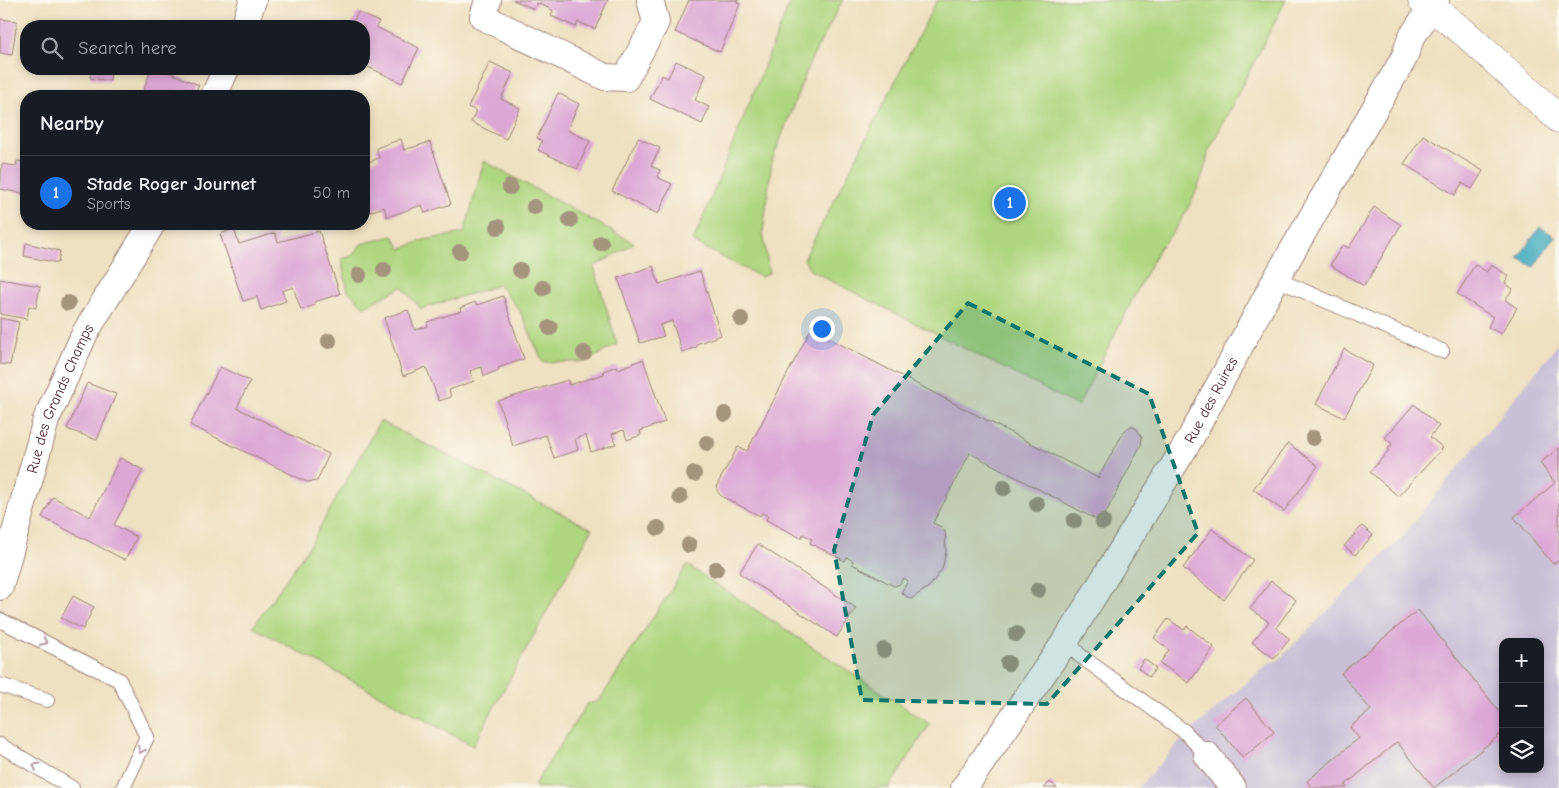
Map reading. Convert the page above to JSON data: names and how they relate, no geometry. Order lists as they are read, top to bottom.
{
  "streets": {
    "street": ["Rue des Grands Champs", "Rue des Ruires"]
  },
  "page": {
    "search": "Search here",
    "heading": "Nearby",
    "list": [
      {
        "mark": "1",
        "name": "Stade Roger Journet",
        "note": "Sports",
        "value": "50 m"
      }
    ],
    "pins": "1",
    "map_buttons": ["+", "−"]
  }
}
